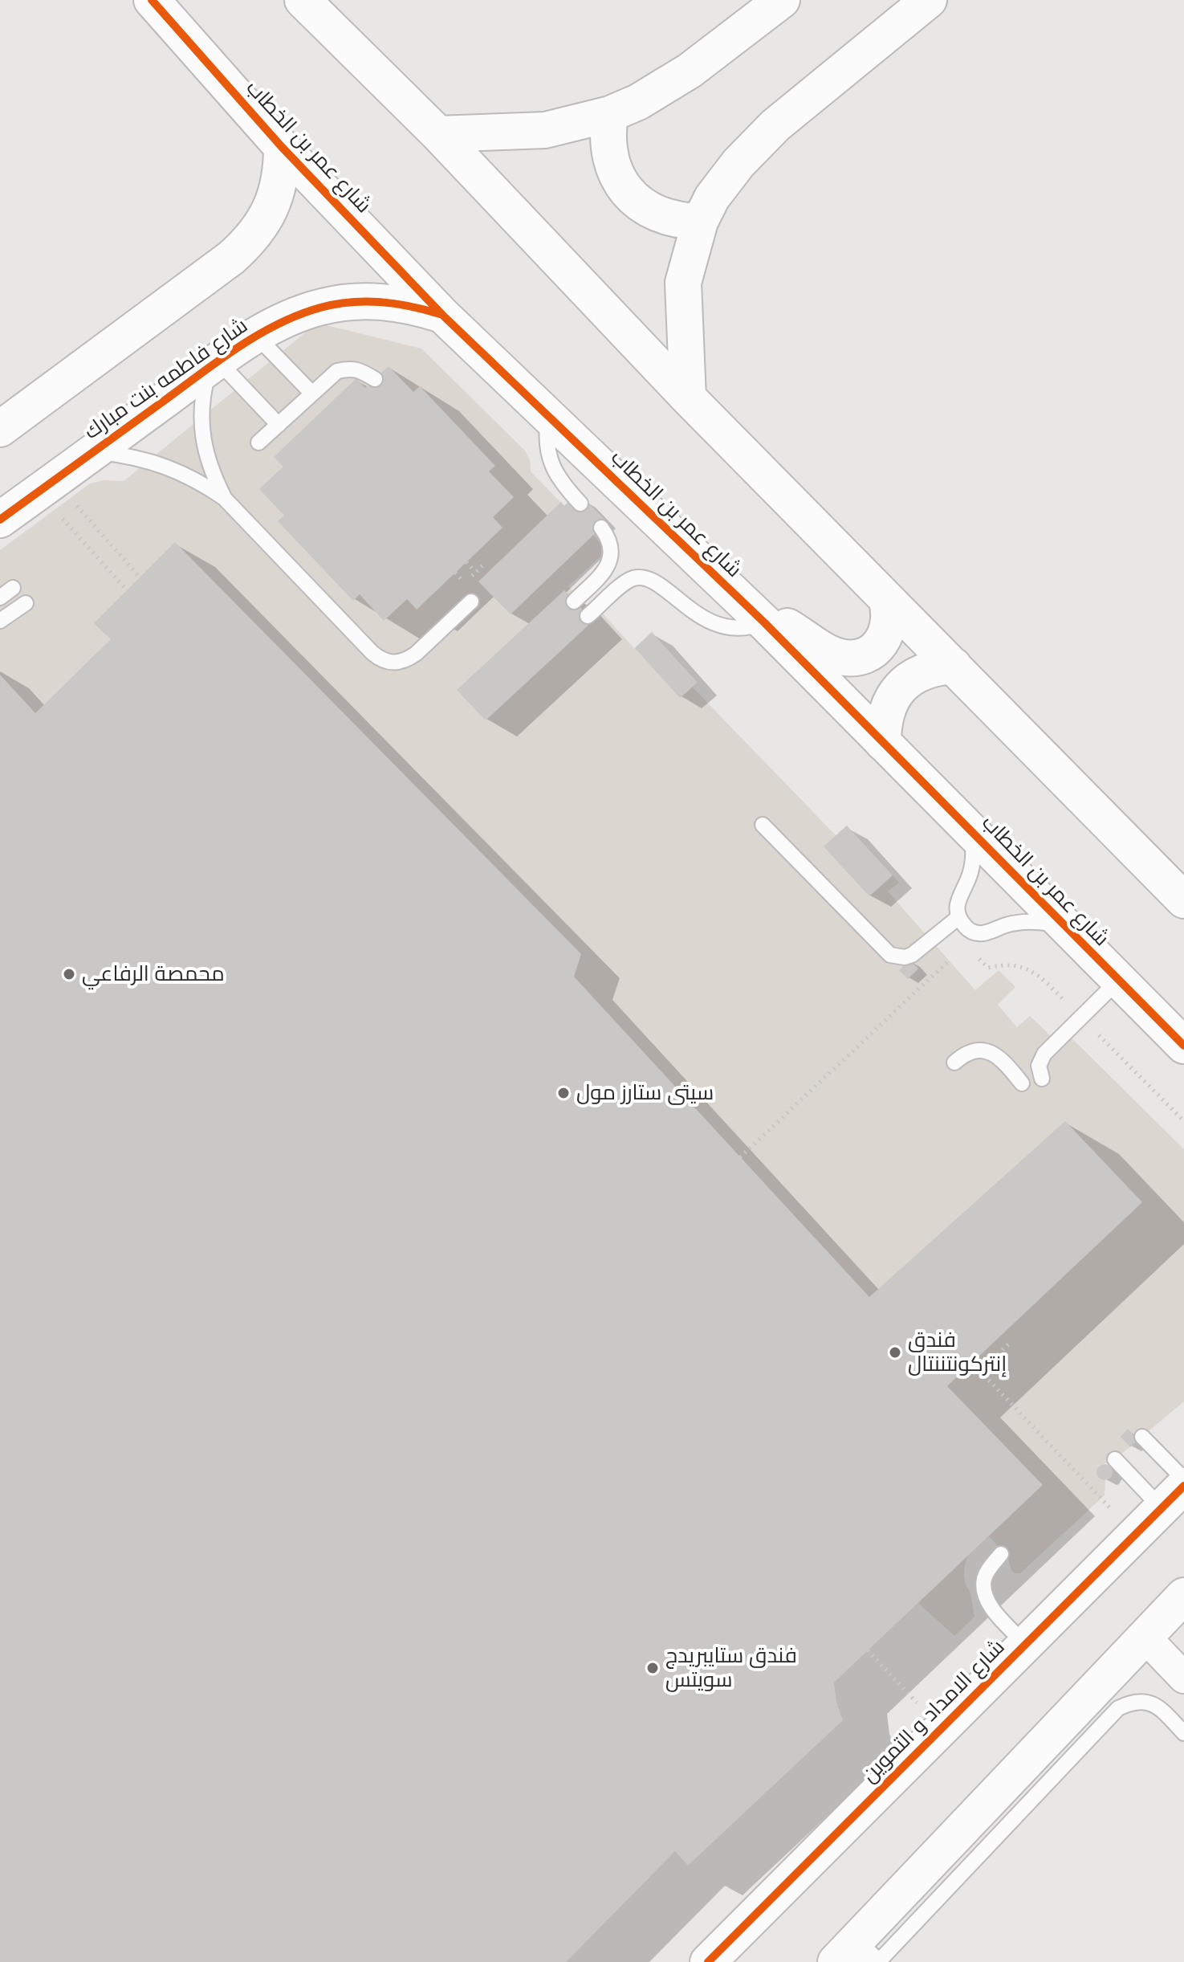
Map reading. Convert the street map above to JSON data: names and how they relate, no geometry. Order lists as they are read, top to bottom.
{
  "streets": {
    "street": ["شارع عمر بن الخطاب", "شارع فاطمه بنت مبارك", "شارع الامداد و التموين"]
  },
  "crossings": [
    ["شارع عمر بن الخطاب", "شارع فاطمه بنت مبارك"]
  ],
  "places": [
    "محمصة الرفاعي",
    "سيتى ستارز مول",
    "فندق إنتركونتننتال",
    "فندق ستايبريدج سويتس"
  ]
}
